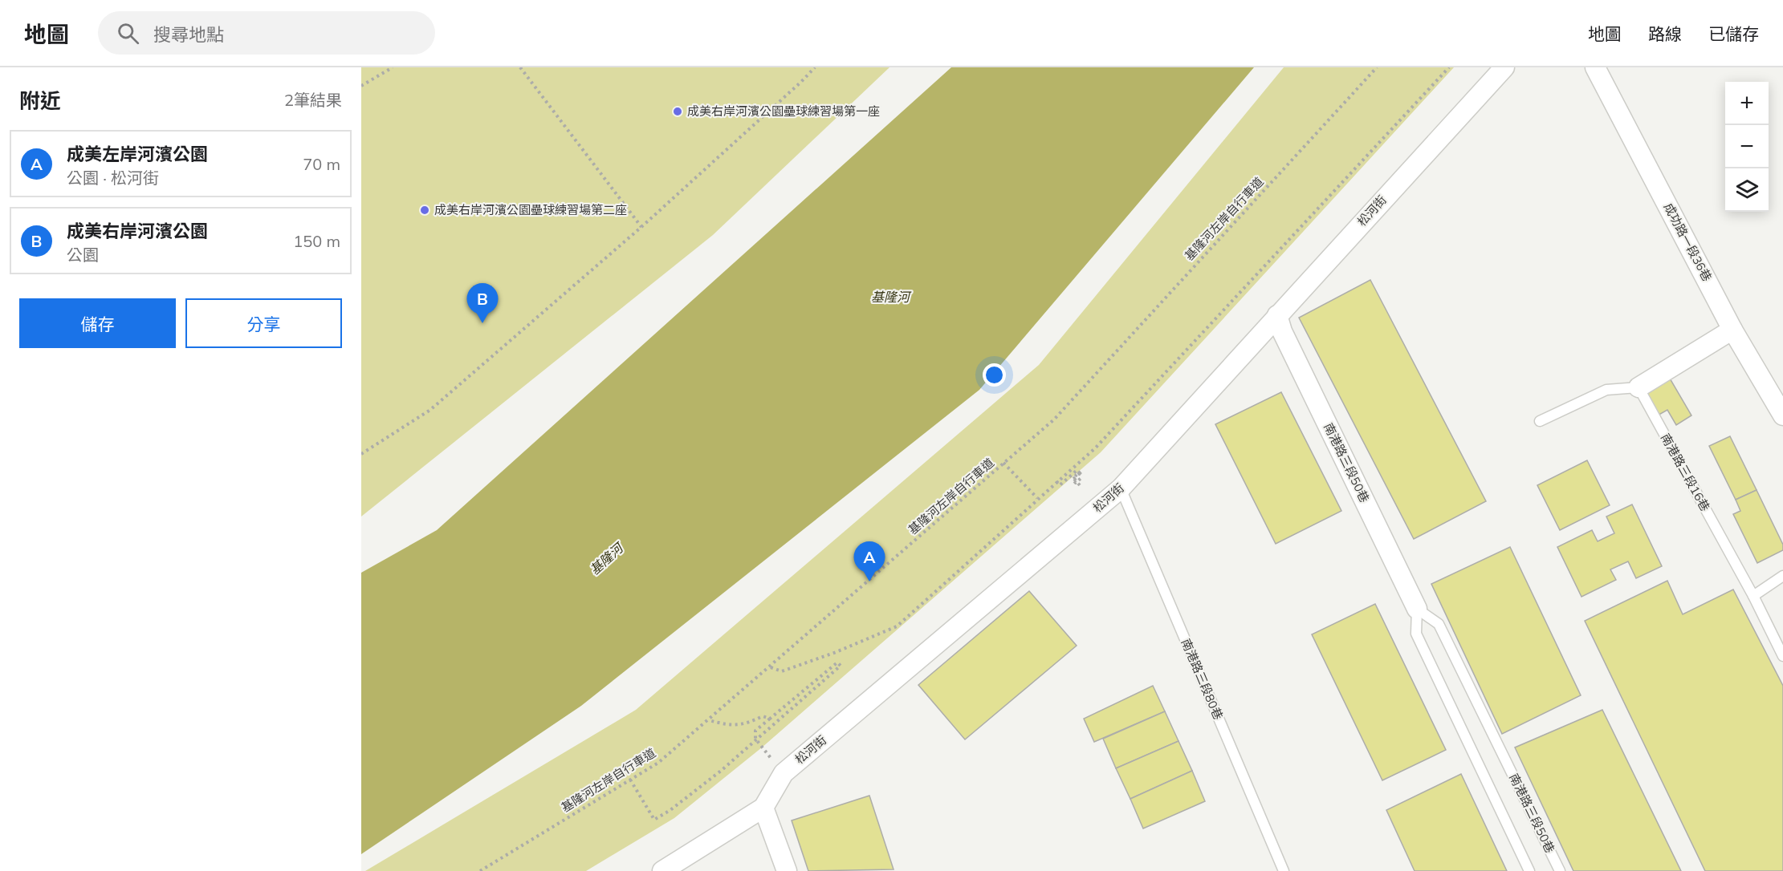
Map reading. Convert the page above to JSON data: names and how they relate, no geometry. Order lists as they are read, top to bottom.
{
  "streets": {
    "street": ["松河街", "成功路一段36巷", "南港路三段50巷"],
    "lane": ["南港路三段16巷", "南港路三段80巷"],
    "path": ["基隆河左岸自行車道"]
  },
  "crossings": [
    ["松河街", "南港路三段50巷"],
    ["松河街", "南港路三段80巷"]
  ],
  "water": ["基隆河"],
  "places": ["成美右岸河濱公園壘球練習場第一座", "成美右岸河濱公園壘球練習場第二座"],
  "page": {
    "header": "地圖",
    "search": "搜尋地點",
    "nav": ["地圖", "路線", "已儲存"],
    "heading": ["附近", "2筆結果"],
    "map_buttons": ["+", "−"],
    "list": [
      {
        "mark": "A",
        "name": "成美左岸河濱公園",
        "note": "公園 · 松河街",
        "value": "70 m"
      },
      {
        "mark": "B",
        "name": "成美右岸河濱公園",
        "note": "公園",
        "value": "150 m"
      }
    ],
    "pins": ["B", "A"],
    "buttons": ["儲存", "分享"]
  }
}
